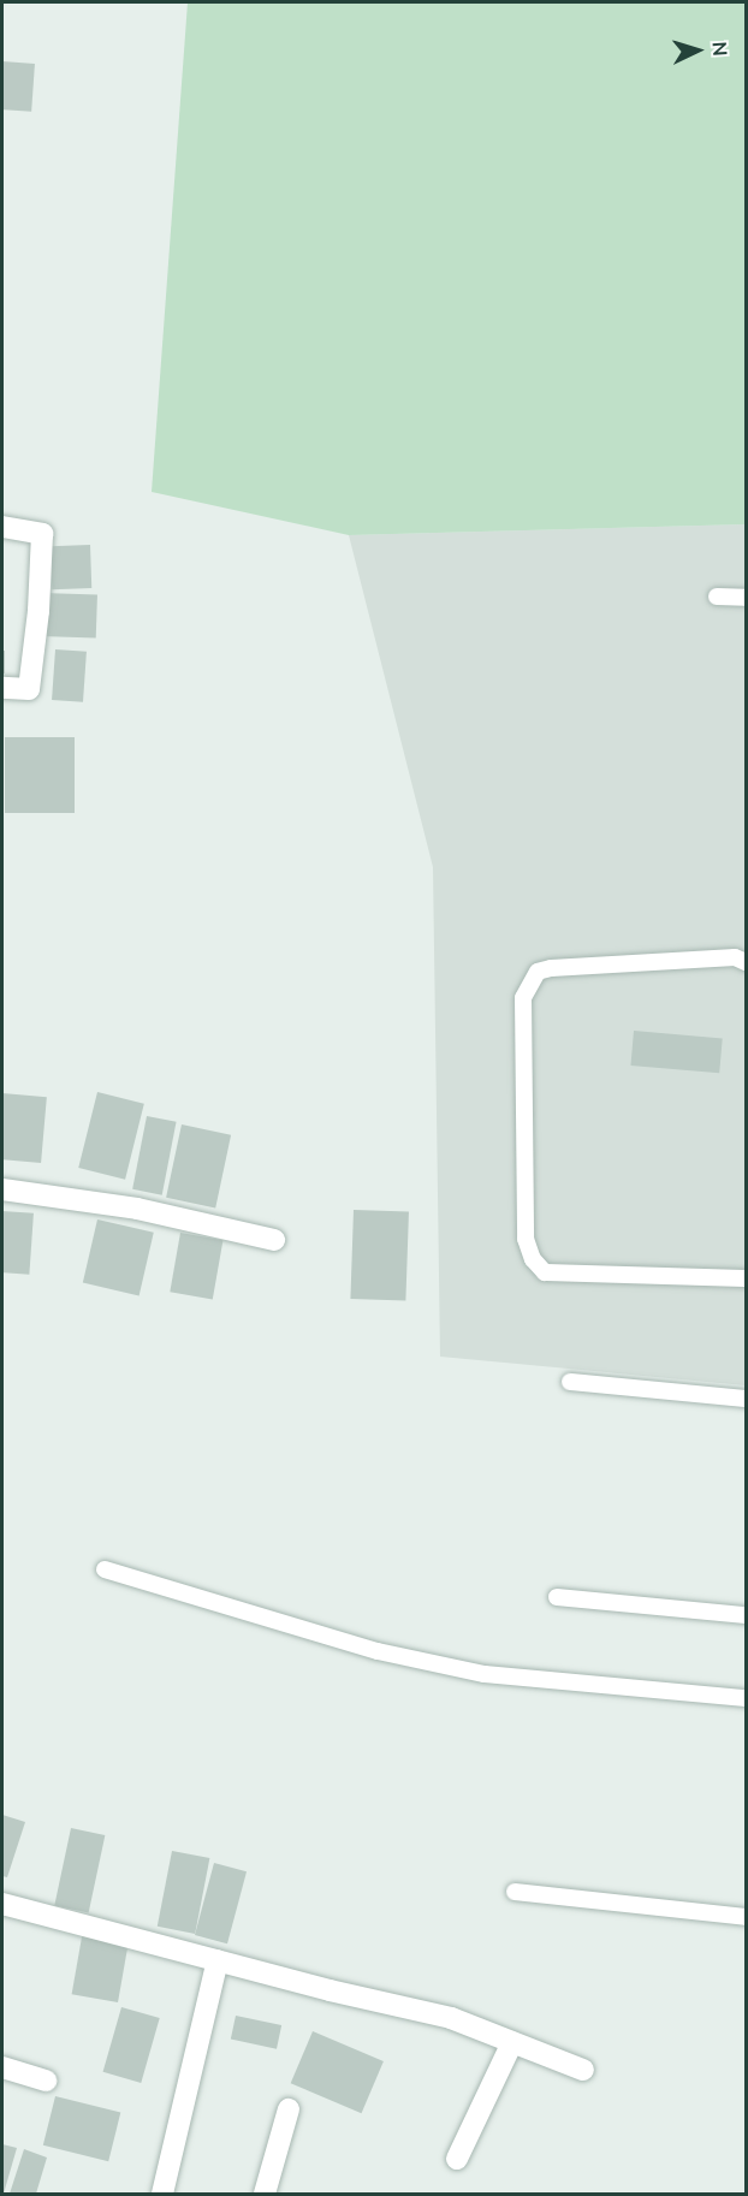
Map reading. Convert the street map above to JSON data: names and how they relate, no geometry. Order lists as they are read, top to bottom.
{
  "north": "right"
}
